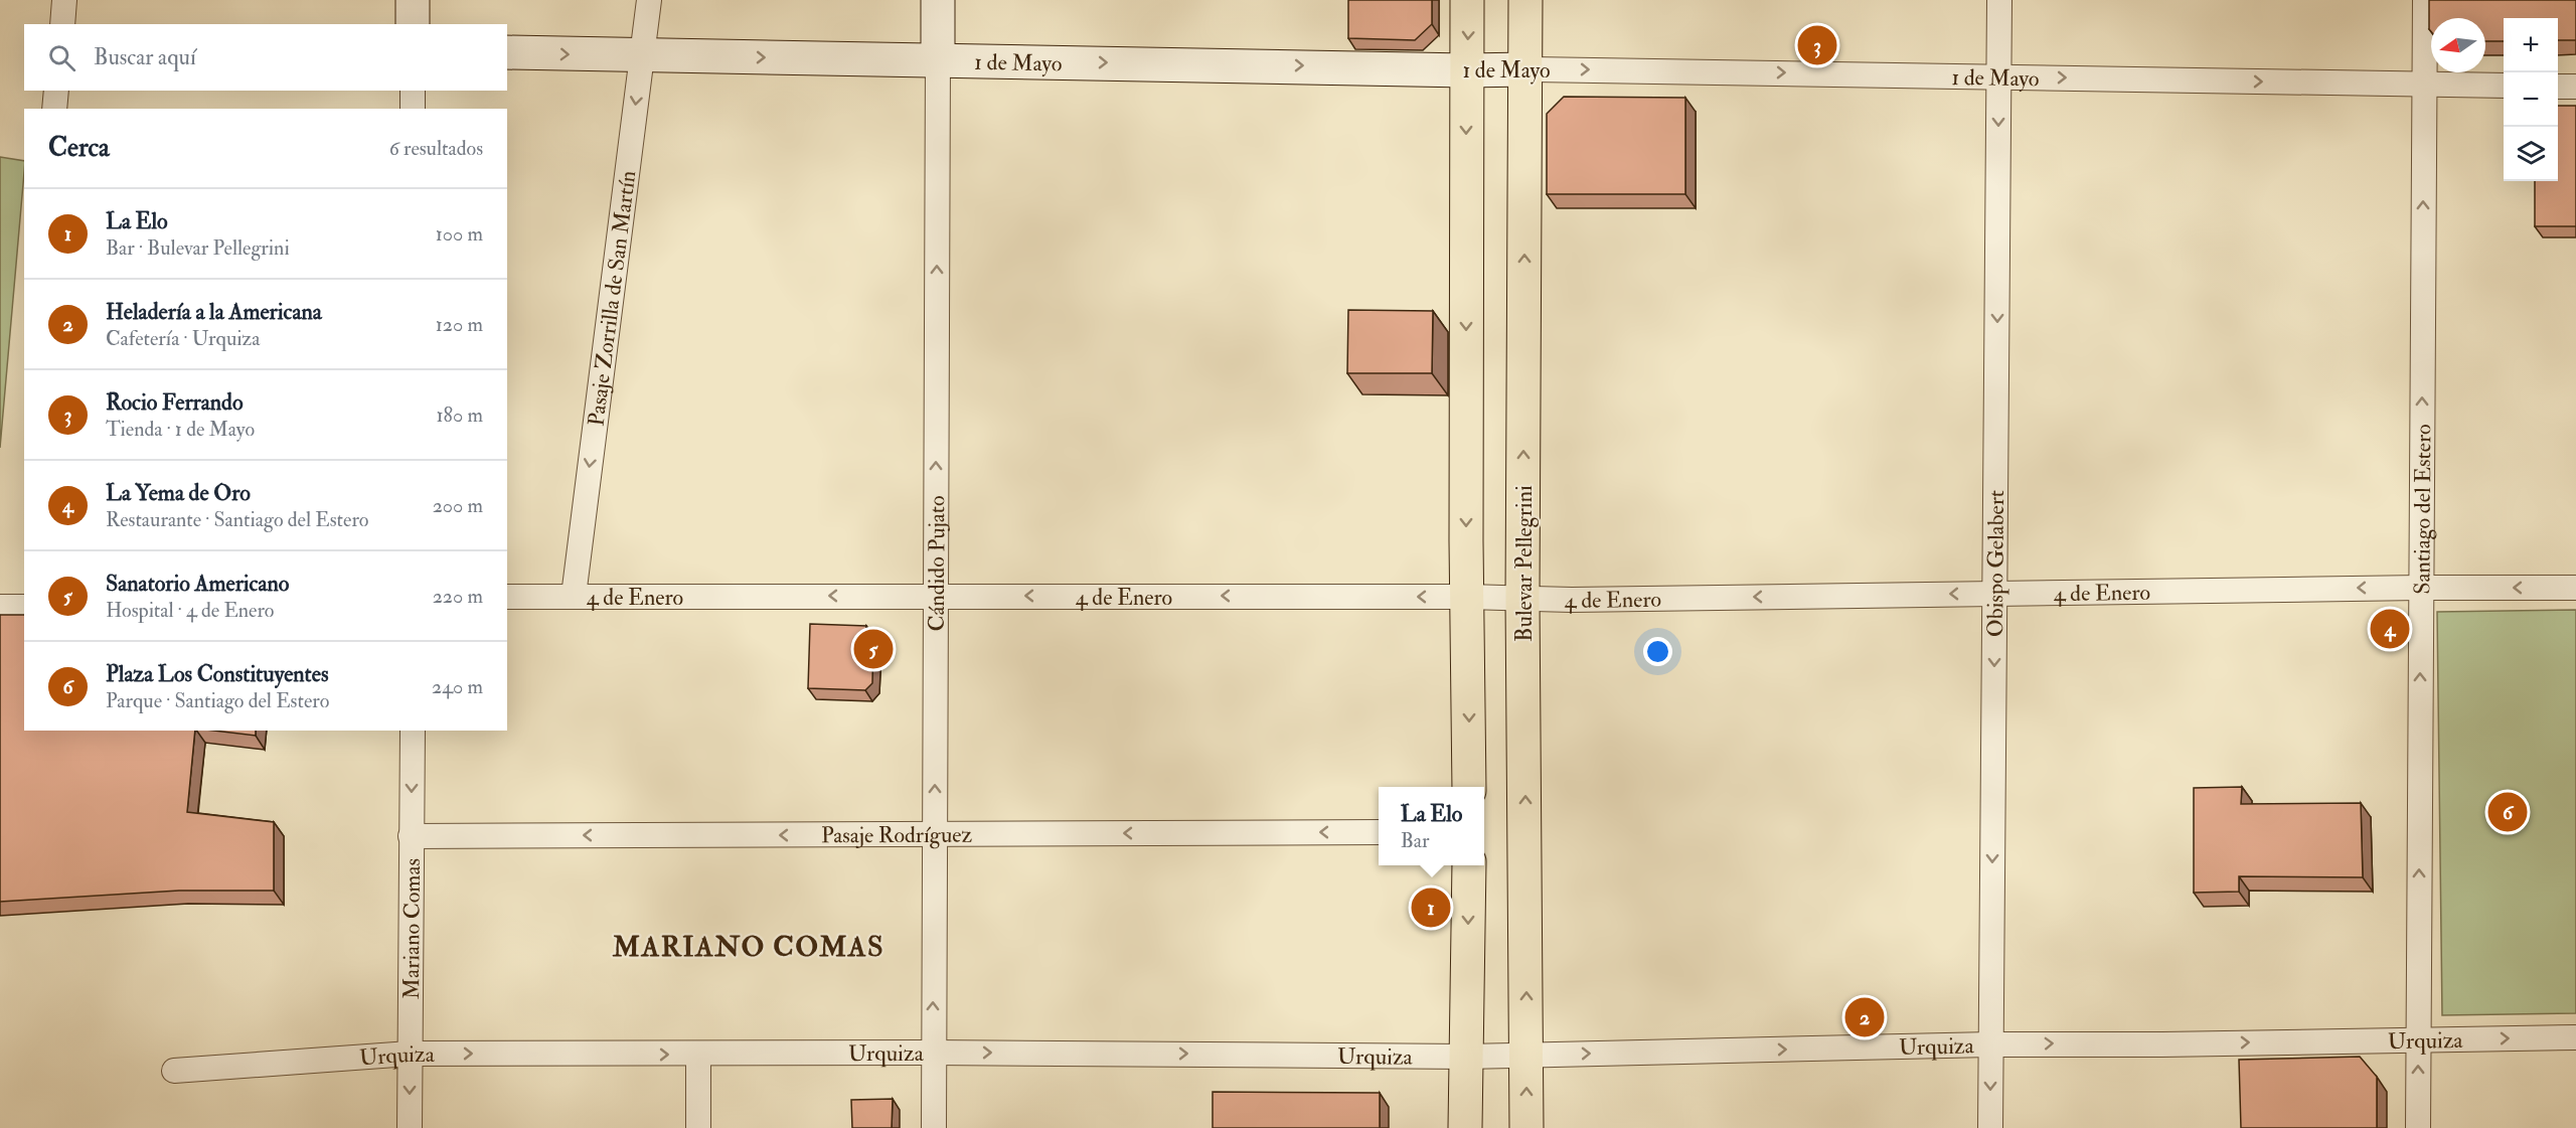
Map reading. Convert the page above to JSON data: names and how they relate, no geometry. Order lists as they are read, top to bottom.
{
  "streets": {
    "main road": ["1 de Mayo", "Bulevar Pellegrini", "Cándido Pujato"],
    "street": [
      "Pasaje Zorrilla de San Martín",
      "Santiago del Estero",
      "Obispo Gelabert",
      "4 de Enero",
      "Pasaje Rodríguez",
      "Mariano Comas",
      "Urquiza"
    ]
  },
  "crossings": [
    ["1 de Mayo", "Pasaje Zorrilla de San Martín"],
    ["1 de Mayo", "Santiago del Estero"],
    ["1 de Mayo", "Bulevar Pellegrini"],
    ["1 de Mayo", "Cándido Pujato"],
    ["1 de Mayo", "Obispo Gelabert"],
    ["Pasaje Zorrilla de San Martín", "4 de Enero"],
    ["Santiago del Estero", "4 de Enero"],
    ["Santiago del Estero", "Urquiza"],
    ["Bulevar Pellegrini", "4 de Enero"],
    ["Bulevar Pellegrini", "Urquiza"],
    ["Cándido Pujato", "4 de Enero"],
    ["Cándido Pujato", "Pasaje Rodríguez"],
    ["Cándido Pujato", "Urquiza"],
    ["Obispo Gelabert", "4 de Enero"],
    ["Obispo Gelabert", "Urquiza"],
    ["Pasaje Rodríguez", "Mariano Comas"],
    ["Mariano Comas", "Urquiza"]
  ],
  "one_way": [
    "1 de Mayo",
    "Pasaje Zorrilla de San Martín",
    "Santiago del Estero",
    "Cándido Pujato",
    "Obispo Gelabert",
    "4 de Enero",
    "Pasaje Rodríguez",
    "Mariano Comas",
    "Urquiza"
  ],
  "districts": ["MARIANO COMAS"],
  "north": "left",
  "page": {
    "map_buttons": ["+", "−"],
    "pins": [
      "3",
      "4",
      "5",
      "6",
      "1",
      "2"
    ],
    "search": "Buscar aquí",
    "heading": ["Cerca", "6 resultados"],
    "list": [
      {
        "mark": "1",
        "name": "La Elo",
        "note": "Bar · Bulevar Pellegrini",
        "value": "100 m"
      },
      {
        "mark": "2",
        "name": "Heladería a la Americana",
        "note": "Cafetería · Urquiza",
        "value": "120 m"
      },
      {
        "mark": "3",
        "name": "Rocio Ferrando",
        "note": "Tienda · 1 de Mayo",
        "value": "180 m"
      },
      {
        "mark": "4",
        "name": "La Yema de Oro",
        "note": "Restaurante · Santiago del Estero",
        "value": "200 m"
      },
      {
        "mark": "5",
        "name": "Sanatorio Americano",
        "note": "Hospital · 4 de Enero",
        "value": "220 m"
      },
      {
        "mark": "6",
        "name": "Plaza Los Constituyentes",
        "note": "Parque · Santiago del Estero",
        "value": "240 m"
      }
    ],
    "popup": ["La Elo", "Bar"]
  }
}
